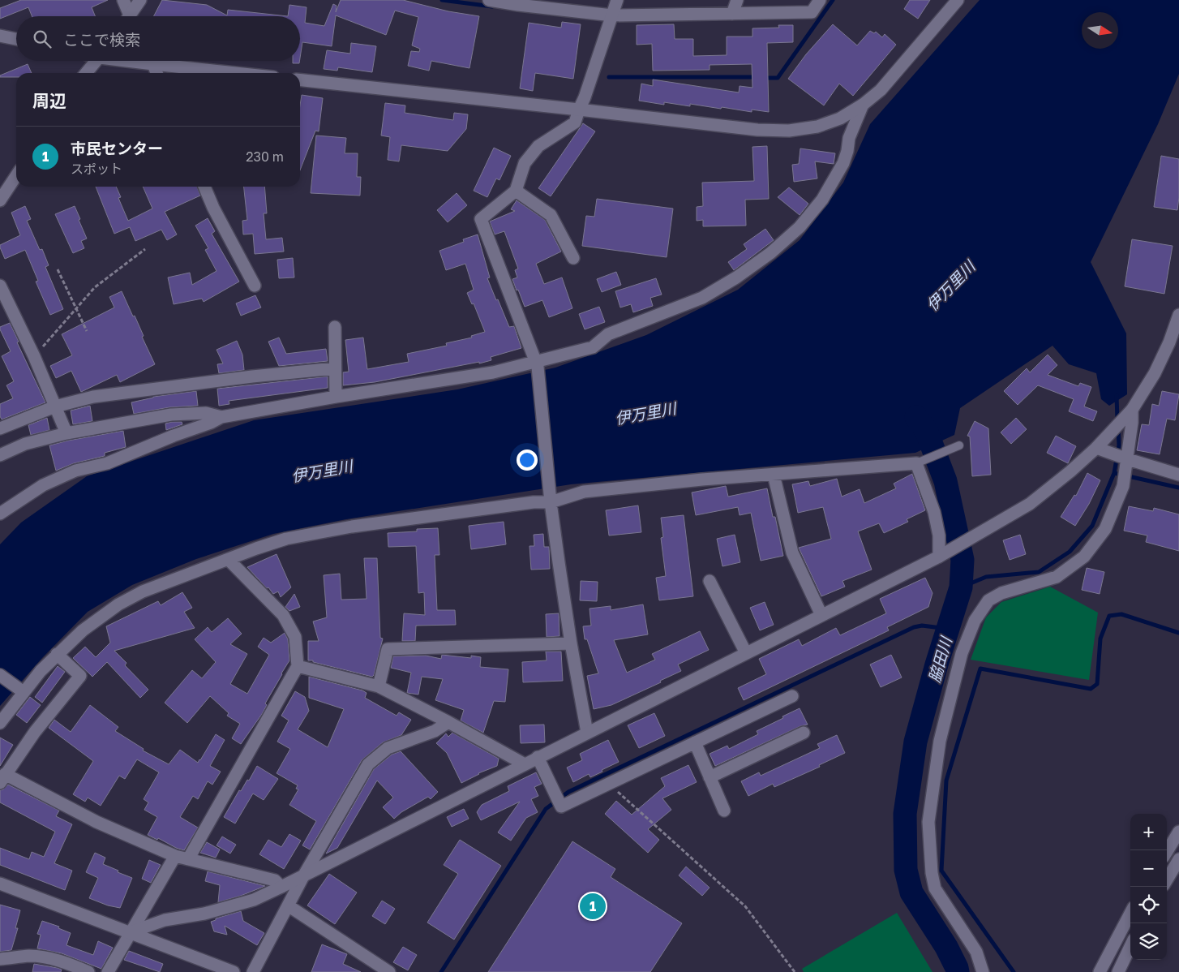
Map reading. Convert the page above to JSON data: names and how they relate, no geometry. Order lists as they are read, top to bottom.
{
  "water": ["伊万里川", "脇田川"],
  "north": "right",
  "page": {
    "search": "ここで検索",
    "heading": "周辺",
    "list": [
      {
        "mark": "1",
        "name": "市民センター",
        "note": "スポット",
        "value": "230 m"
      }
    ],
    "map_buttons": ["+", "−"],
    "pins": "1"
  }
}
